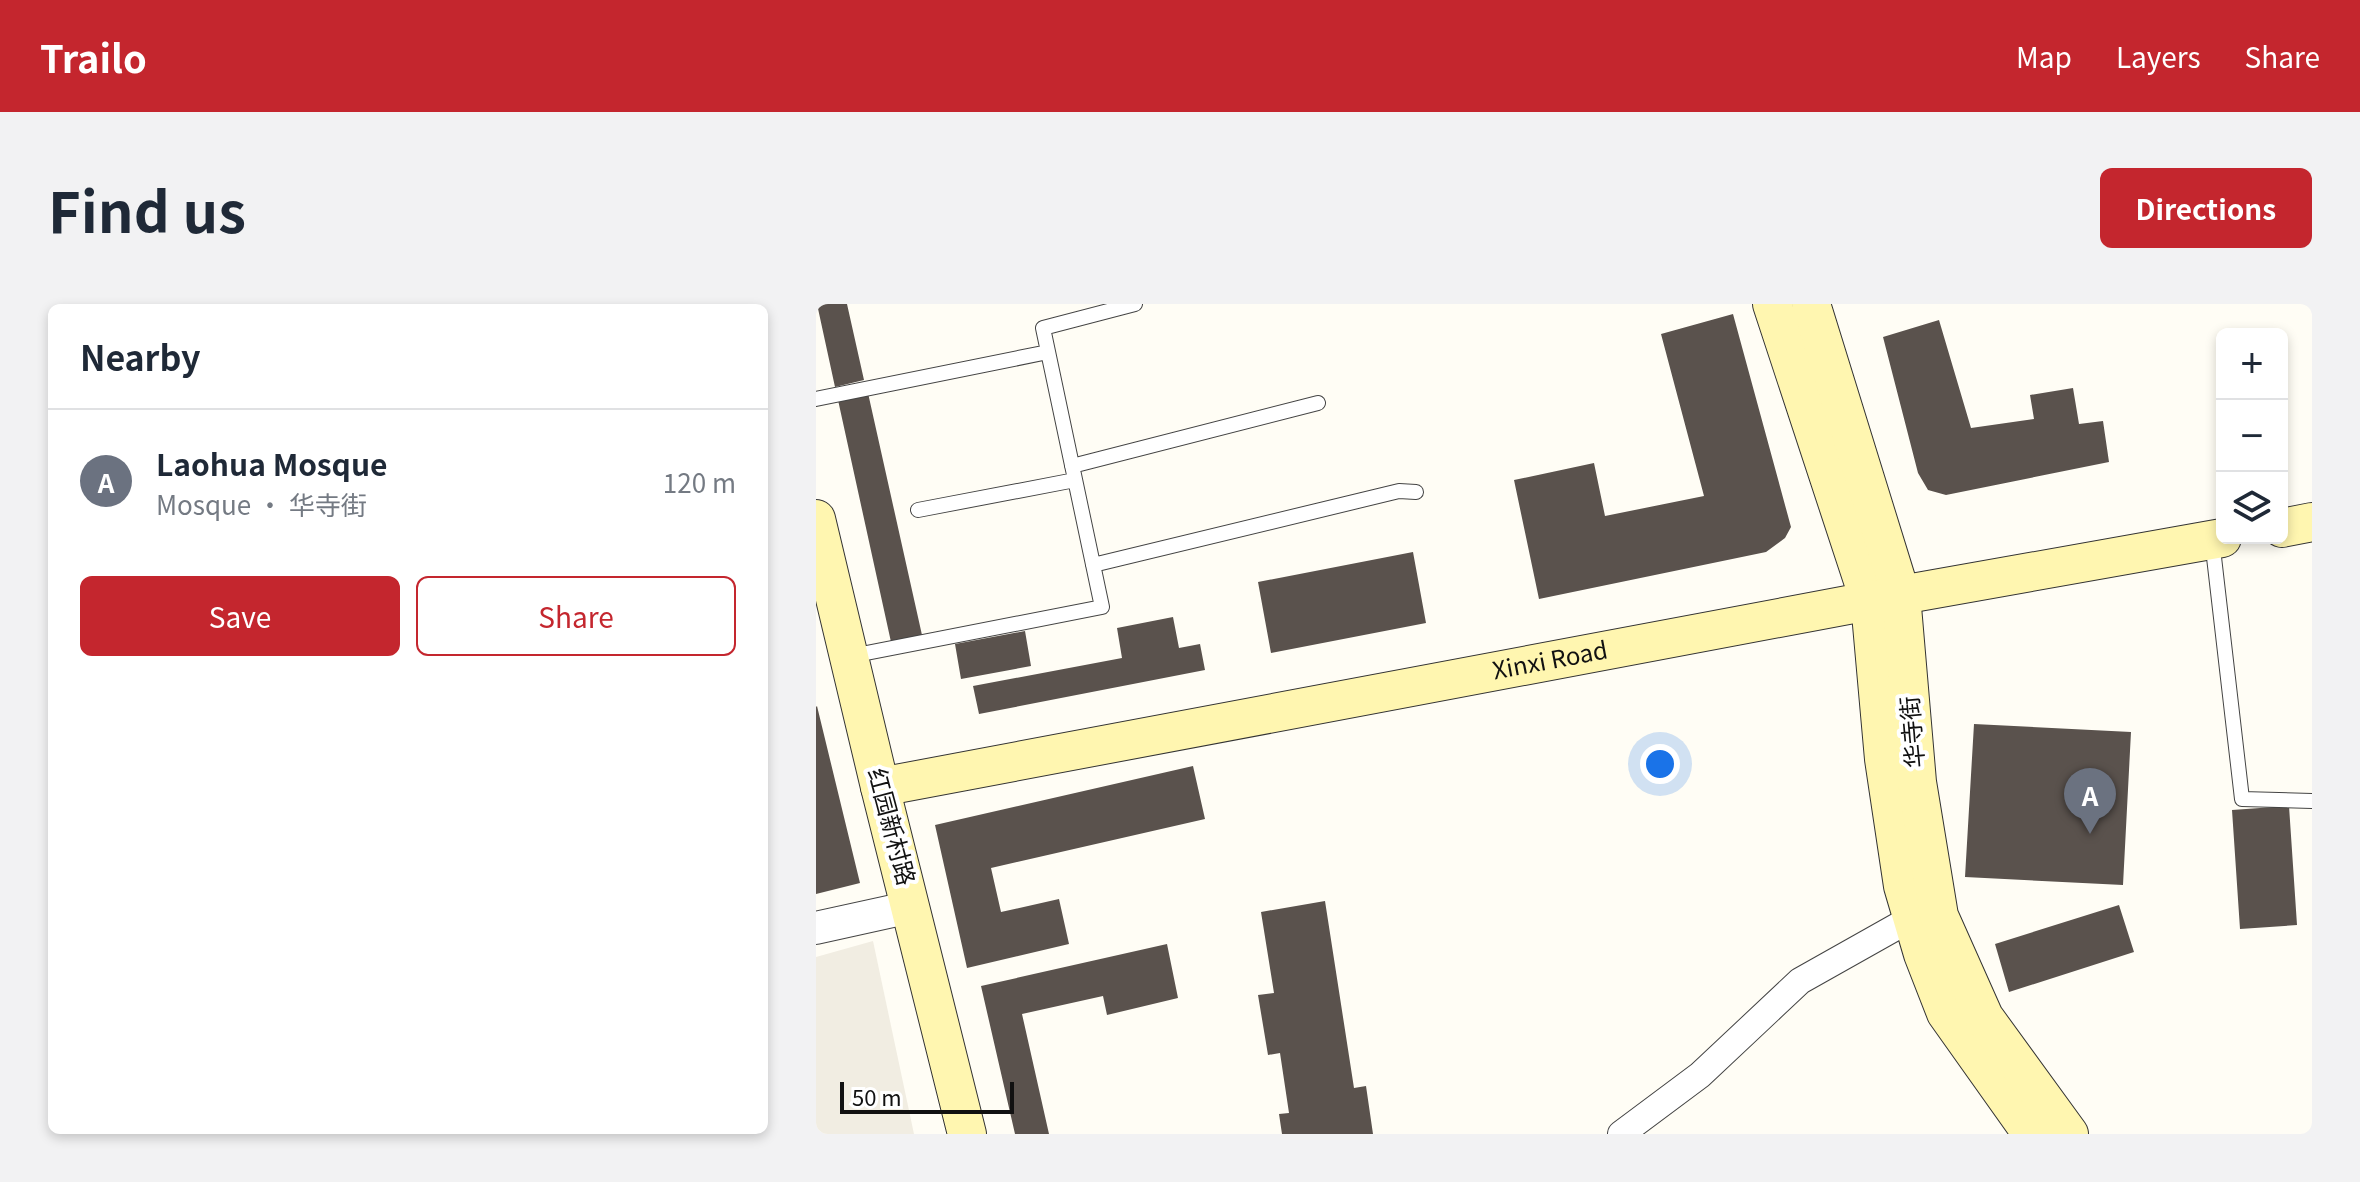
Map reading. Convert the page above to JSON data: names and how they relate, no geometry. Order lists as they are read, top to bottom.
{
  "streets": {
    "main road": ["Xinxi Road", "华寺街", "红园新村路"]
  },
  "crossings": [
    ["Xinxi Road", "华寺街"],
    ["Xinxi Road", "红园新村路"]
  ],
  "scale_bar": "50 m",
  "page": {
    "header": "Trailo",
    "nav": ["Map", "Layers", "Share"],
    "title": "Find us",
    "buttons": [
      "Directions",
      ["Save", "Share"]
    ],
    "heading": "Nearby",
    "map_buttons": ["+", "−"],
    "list": [
      {
        "mark": "A",
        "name": "Laohua Mosque",
        "note": "Mosque · 华寺街",
        "value": "120 m"
      }
    ],
    "pins": "A",
    "scale": "50 m"
  }
}
